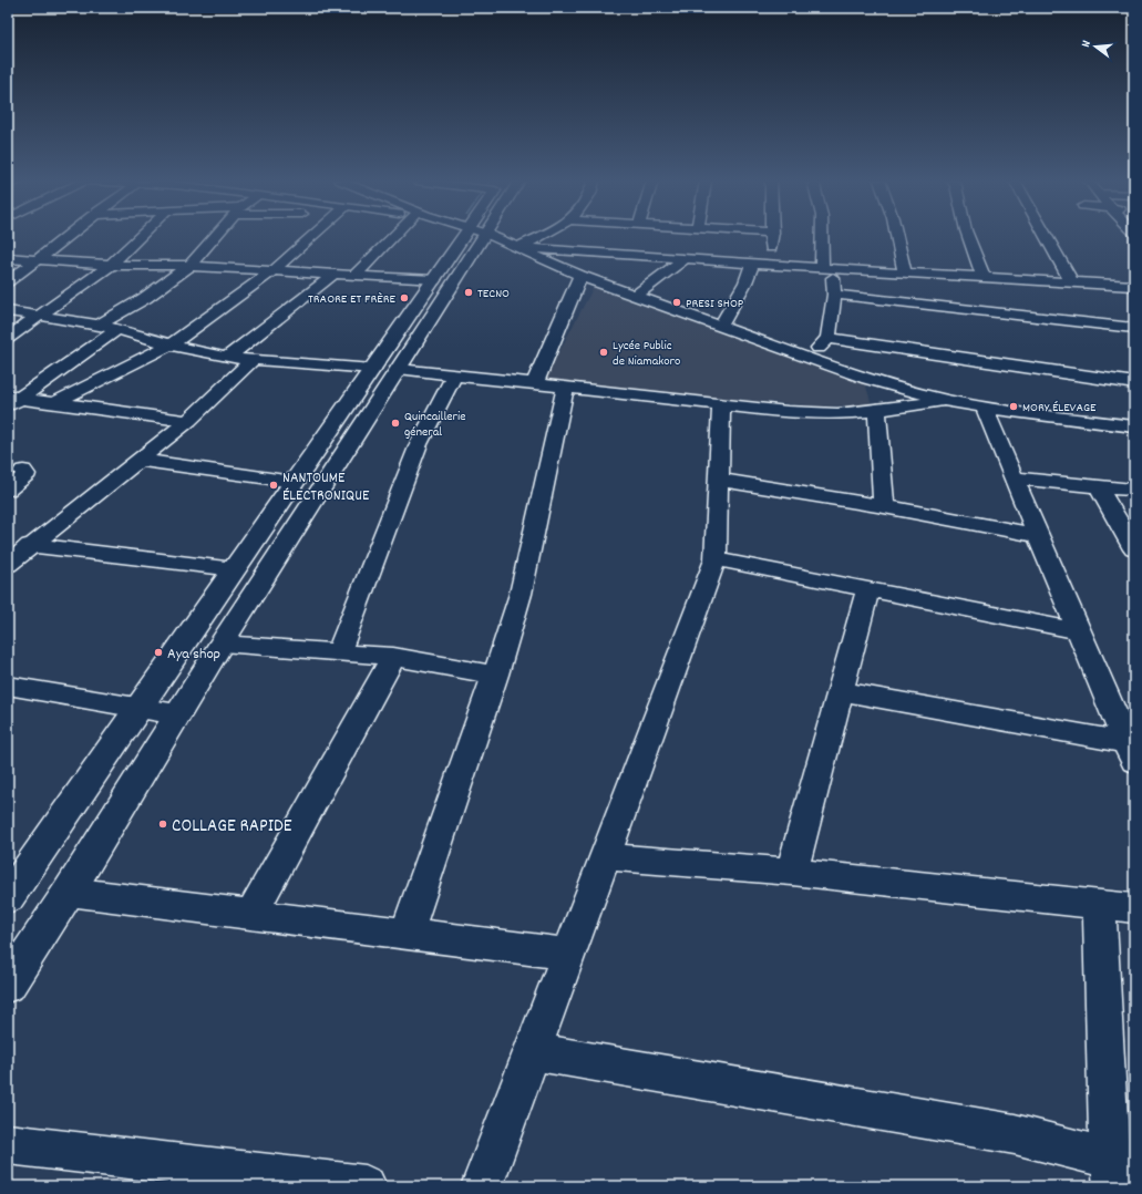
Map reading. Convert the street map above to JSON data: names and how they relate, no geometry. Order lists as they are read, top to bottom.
{
  "places": [
    "TECNO",
    "TRAORE ET FRÈRE",
    "PRESI SHOP",
    "Lycée Public de Niamakoro",
    "MORY ÉLEVAGE",
    "Quincaillerie géneral",
    "NANTOUME ÉLECTRONIQUE",
    "Aya shop",
    "COLLAGE RAPIDE"
  ],
  "north": "left"
}
